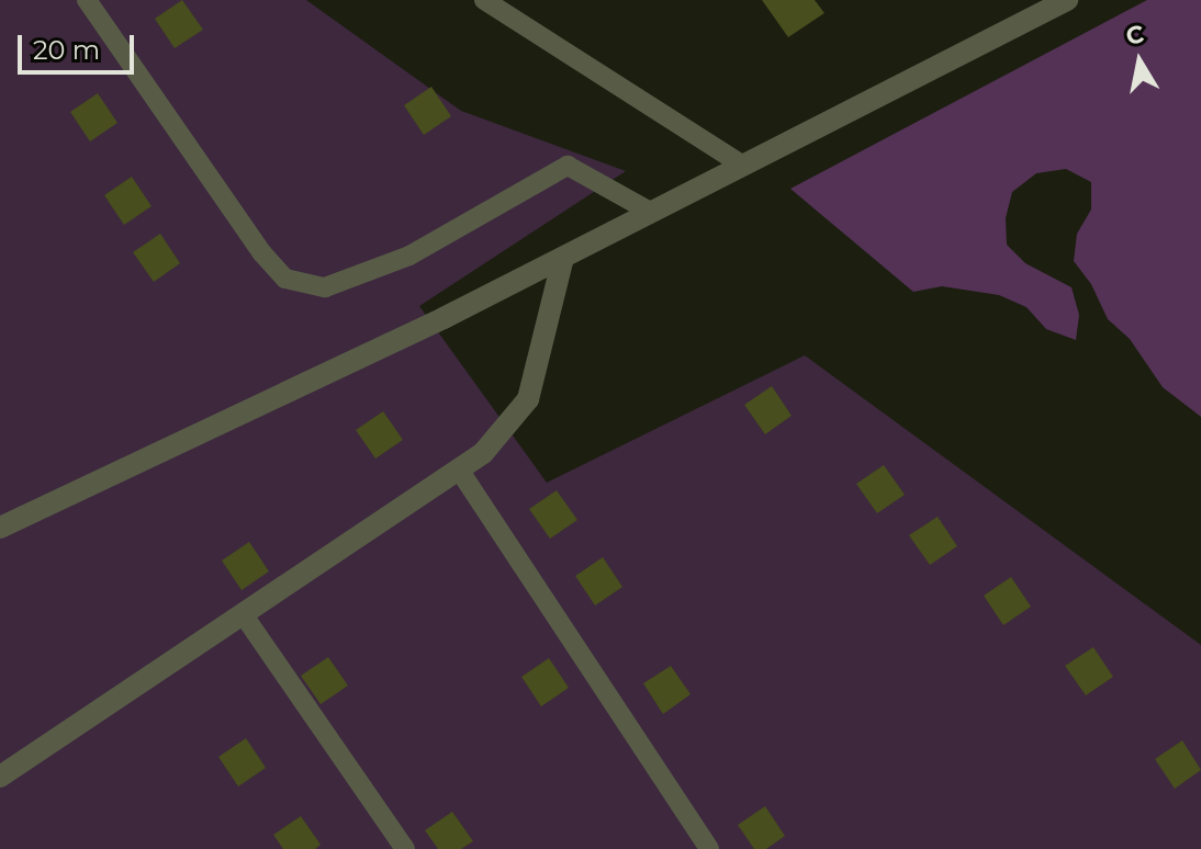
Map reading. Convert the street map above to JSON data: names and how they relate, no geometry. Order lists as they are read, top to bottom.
{
  "scale_bar": "20 m",
  "north": "top"
}
